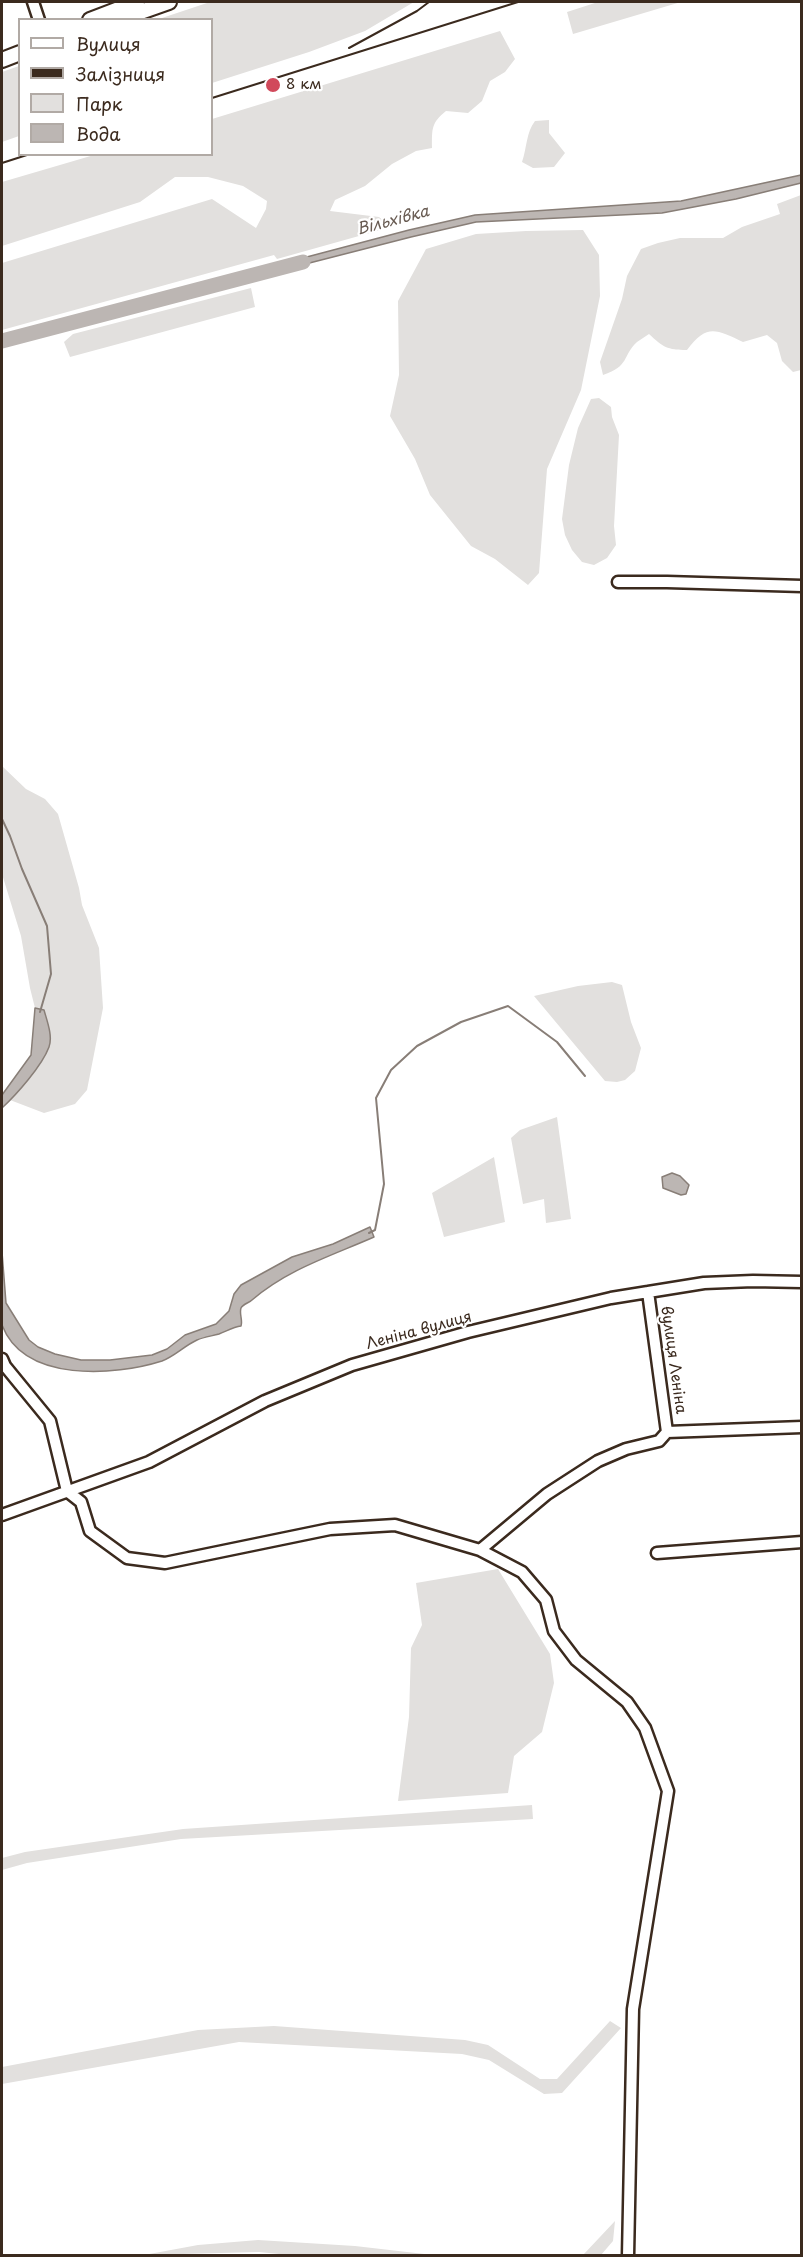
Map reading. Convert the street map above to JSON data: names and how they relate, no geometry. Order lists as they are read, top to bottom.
{
  "streets": {
    "street": ["Леніна вулиця", "вулиця Леніна"]
  },
  "crossings": [
    ["Леніна вулиця", "вулиця Леніна"]
  ],
  "water": ["Вільхівка"],
  "places": ["8 км"],
  "legend": [
    "Вулиця",
    "Залізниця",
    "Парк",
    "Вода"
  ]
}
